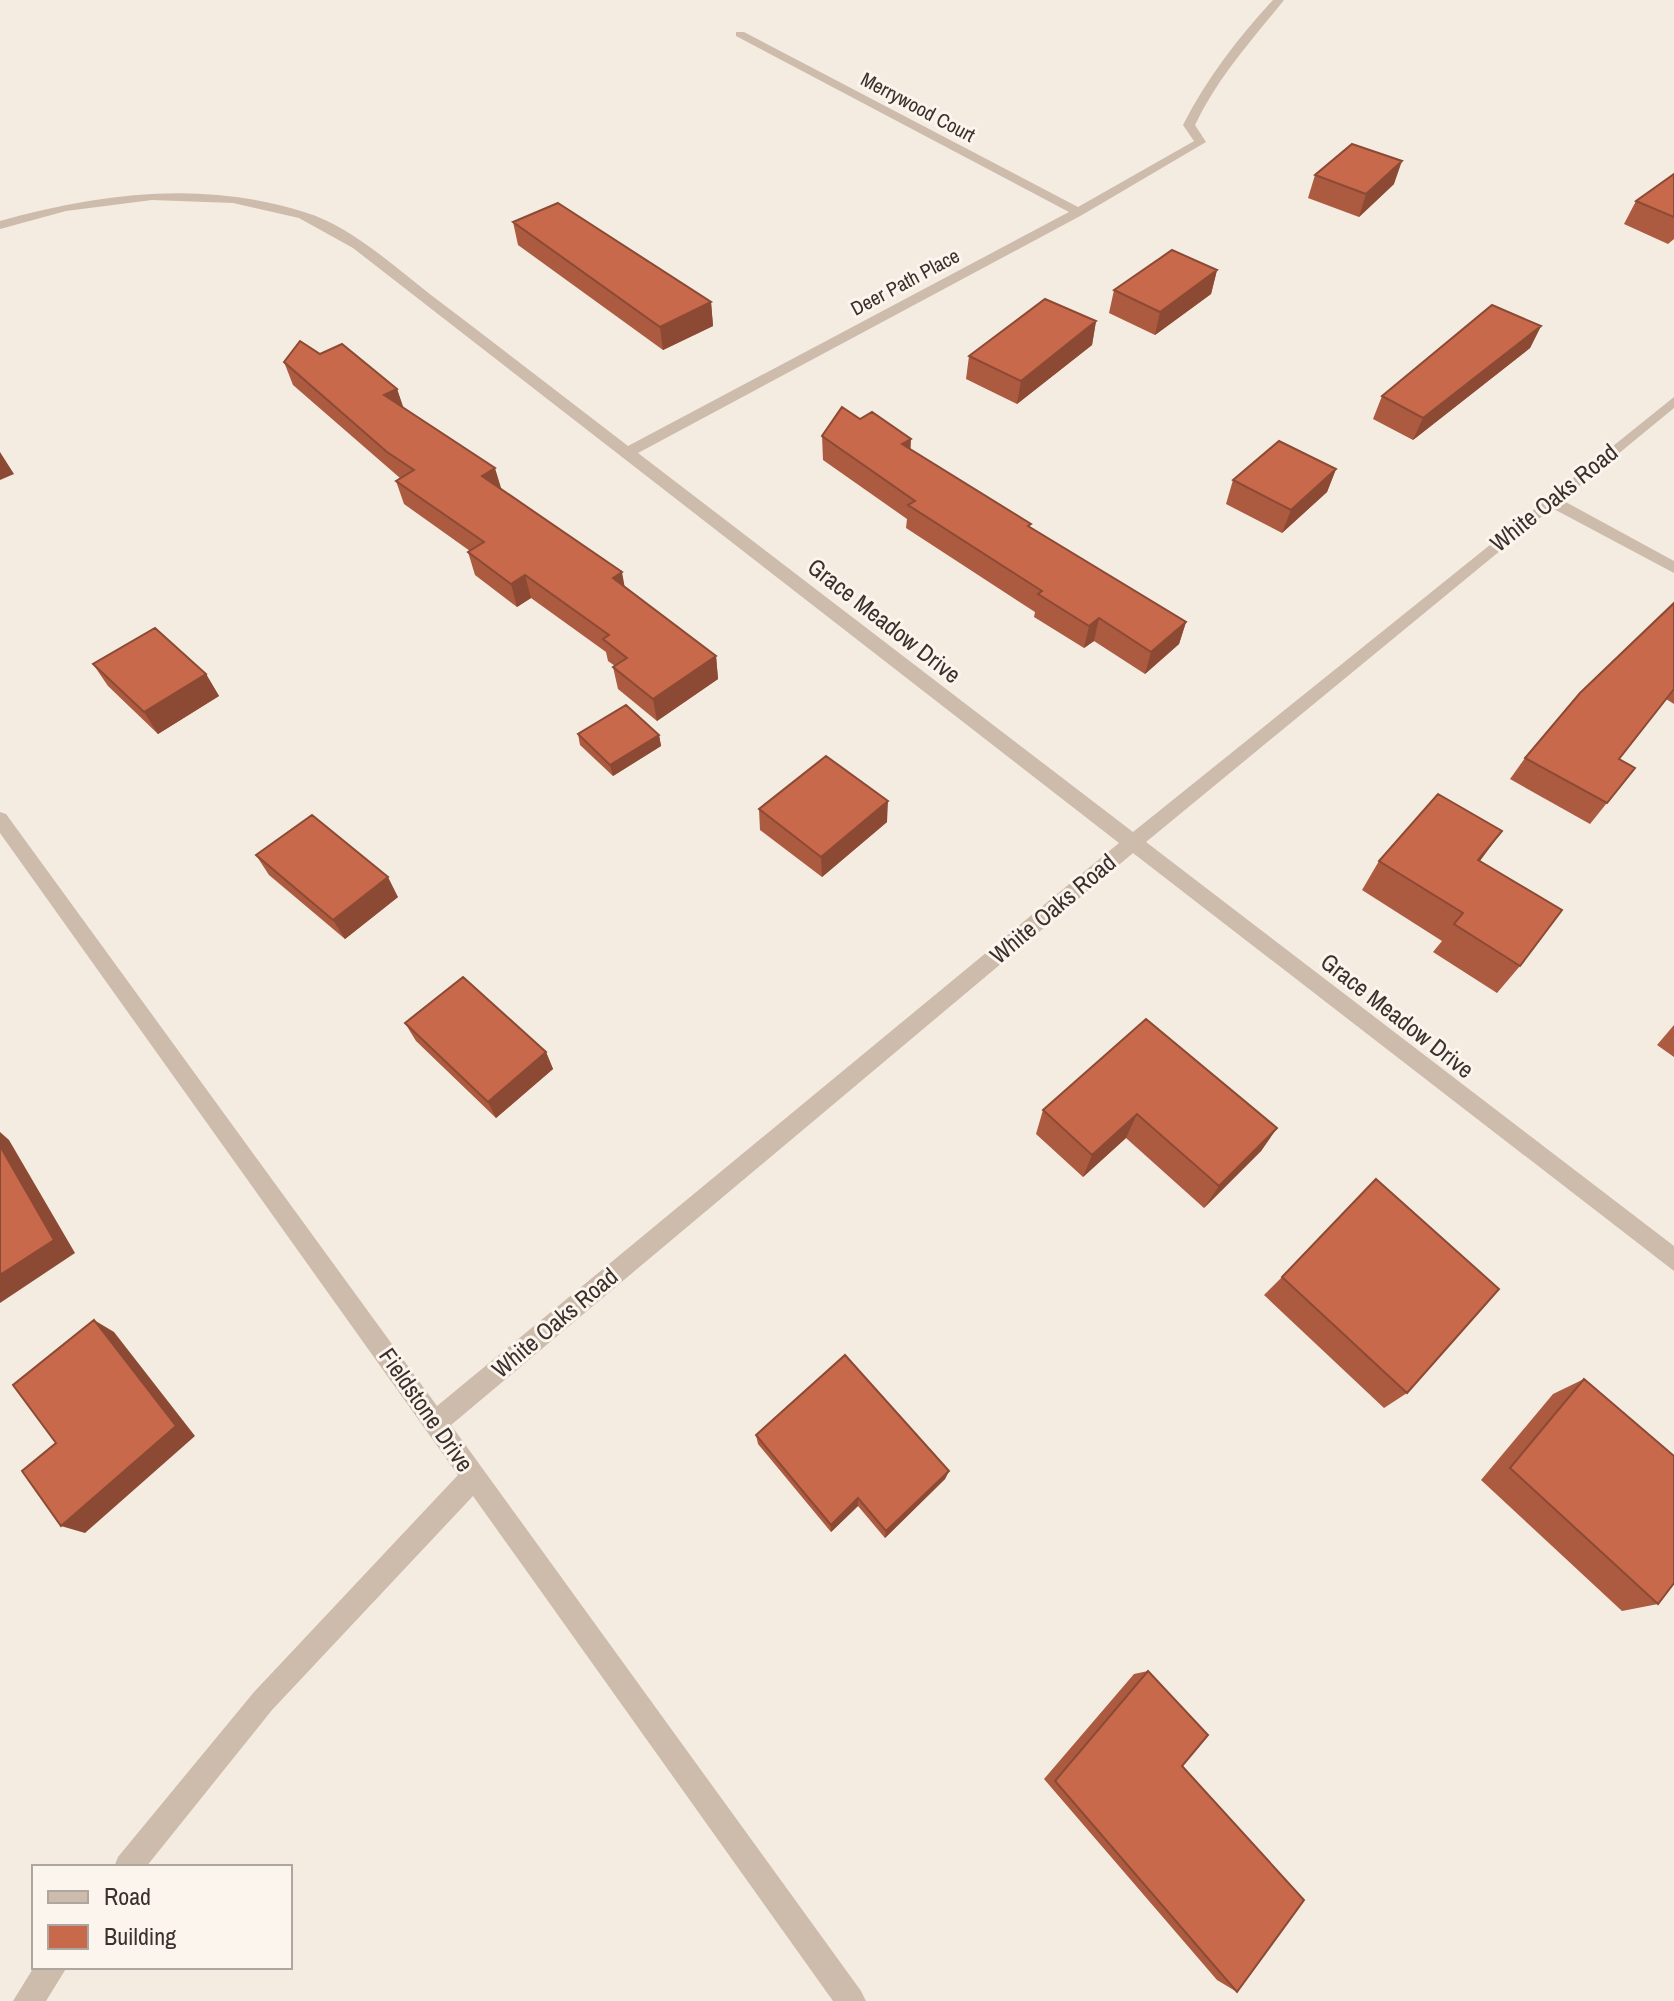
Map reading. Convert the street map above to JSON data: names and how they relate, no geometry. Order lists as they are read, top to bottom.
{
  "streets": {
    "street": [
      "Merrywood Court",
      "Deer Path Place",
      "White Oaks Road",
      "Grace Meadow Drive",
      "Fieldstone Drive"
    ]
  },
  "crossings": [
    ["Merrywood Court", "Deer Path Place"],
    ["Deer Path Place", "Grace Meadow Drive"],
    ["White Oaks Road", "Grace Meadow Drive"],
    ["White Oaks Road", "Fieldstone Drive"]
  ],
  "legend": ["Road", "Building"]
}
